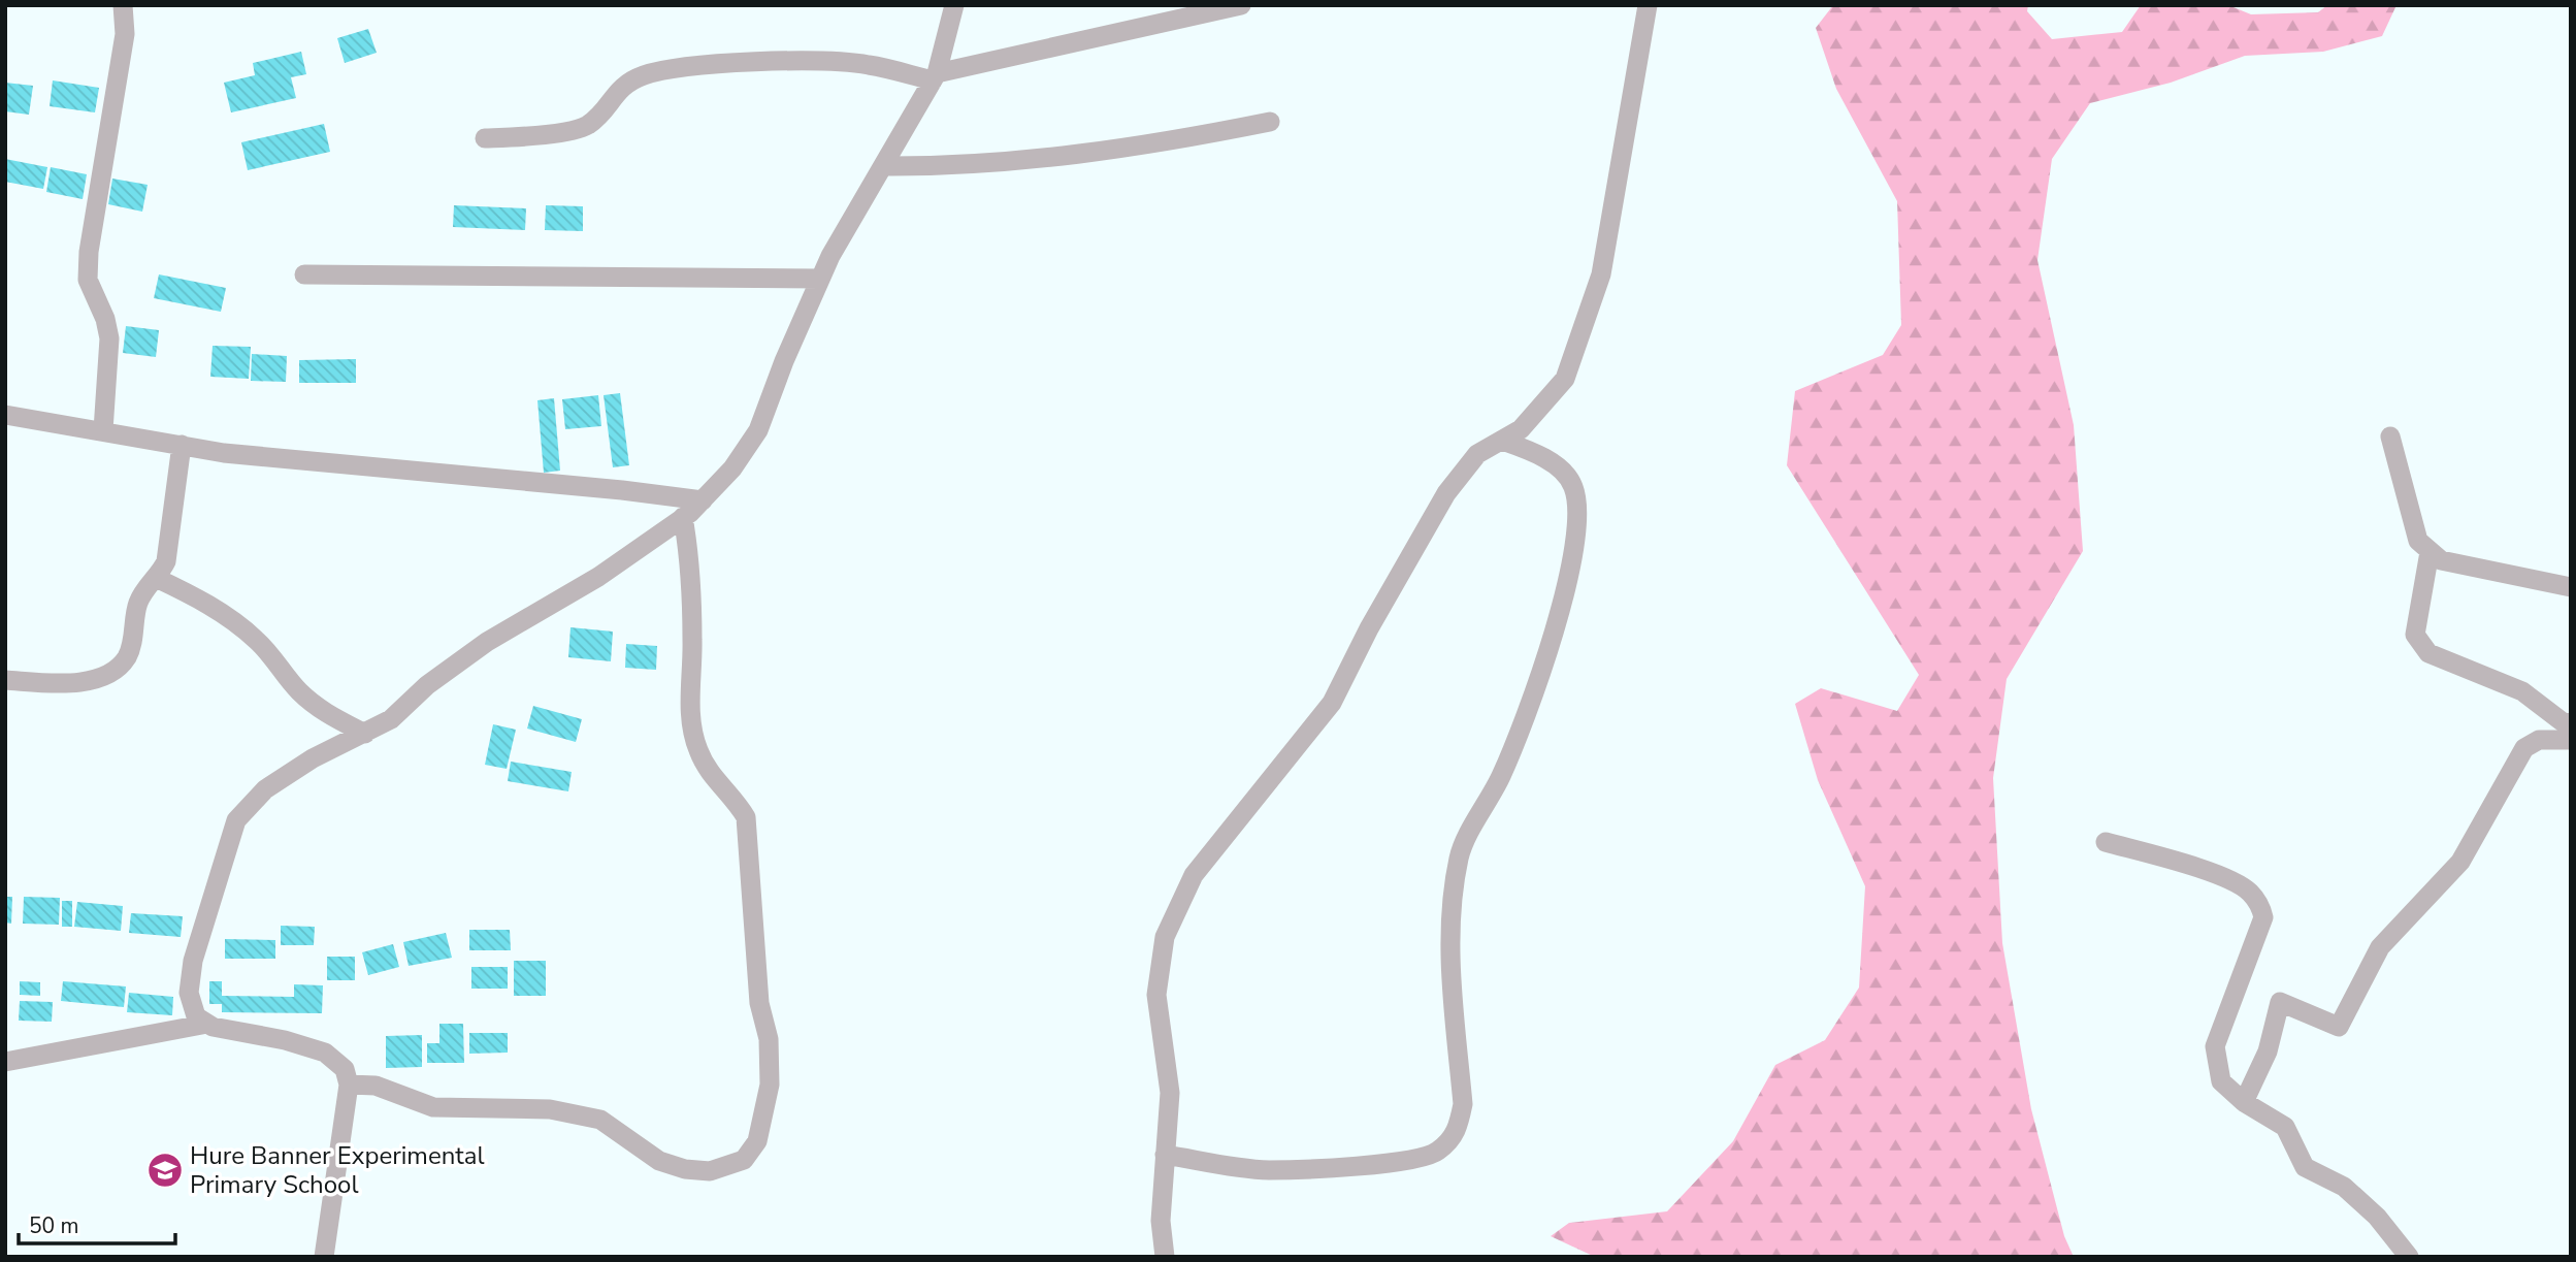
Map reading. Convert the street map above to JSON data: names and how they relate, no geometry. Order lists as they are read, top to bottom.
{
  "places": {
    "school or university": ["Hure Banner Experimental Primary School"]
  },
  "scale_bar": "50 m"
}
